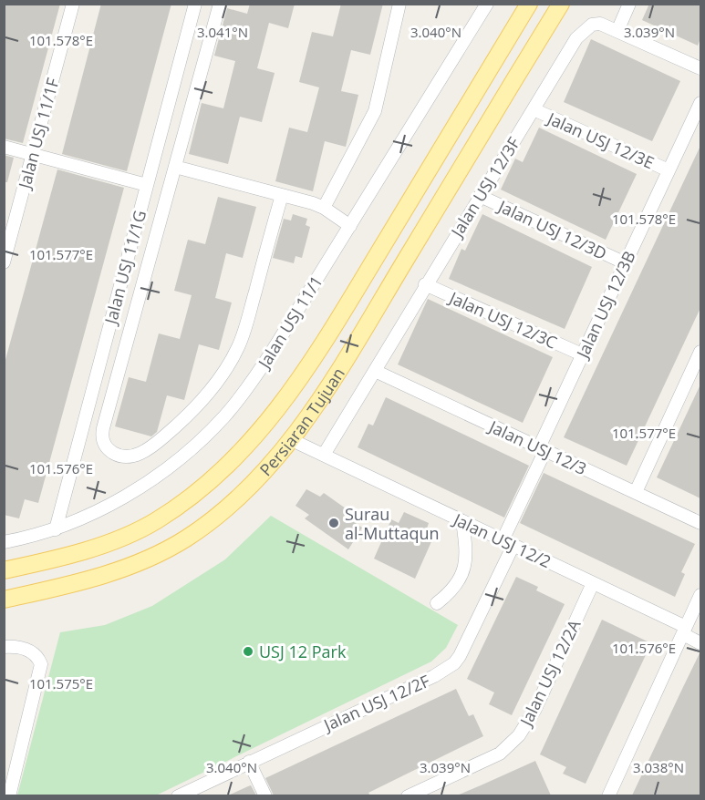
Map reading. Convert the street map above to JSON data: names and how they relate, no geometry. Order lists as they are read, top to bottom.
{
  "streets": {
    "main road": ["Persiaran Tujuan"],
    "street": [
      "Jalan USJ 11/1F",
      "Jalan USJ 12/3E",
      "Jalan USJ 12/3F",
      "Jalan USJ 12/3D",
      "Jalan USJ 11/1G",
      "Jalan USJ 12/3B",
      "Jalan USJ 12/3C",
      "Jalan USJ 11/1",
      "Jalan USJ 12/3",
      "Jalan USJ 12/2",
      "Jalan USJ 12/2A",
      "Jalan USJ 12/2F"
    ]
  },
  "crossings": [
    ["Jalan USJ 12/3E", "Jalan USJ 12/3F"],
    ["Jalan USJ 12/3E", "Jalan USJ 12/3B"],
    ["Jalan USJ 12/3F", "Jalan USJ 12/3D"],
    ["Jalan USJ 12/3F", "Jalan USJ 12/3C"],
    ["Jalan USJ 12/3F", "Jalan USJ 12/3"],
    ["Jalan USJ 12/3F", "Jalan USJ 12/2"],
    ["Jalan USJ 12/3D", "Jalan USJ 12/3B"],
    ["Jalan USJ 11/1G", "Jalan USJ 11/1"],
    ["Jalan USJ 12/3B", "Jalan USJ 12/3C"],
    ["Jalan USJ 12/3B", "Jalan USJ 12/3"],
    ["Jalan USJ 12/3B", "Jalan USJ 12/2"],
    ["Jalan USJ 12/3B", "Jalan USJ 12/2F"],
    ["Persiaran Tujuan", "Jalan USJ 12/2"],
    ["Jalan USJ 12/2", "Jalan USJ 12/2A"],
    ["Jalan USJ 12/2", "Jalan USJ 12/2F"]
  ],
  "places": ["Surau al-Muttaqun", "USJ 12 Park"],
  "coordinates": [
    "3.041°N",
    "3.040°N",
    "3.039°N",
    "101.578°E",
    "101.577°E",
    "101.576°E",
    "101.575°E",
    "3.038°N"
  ]
}
